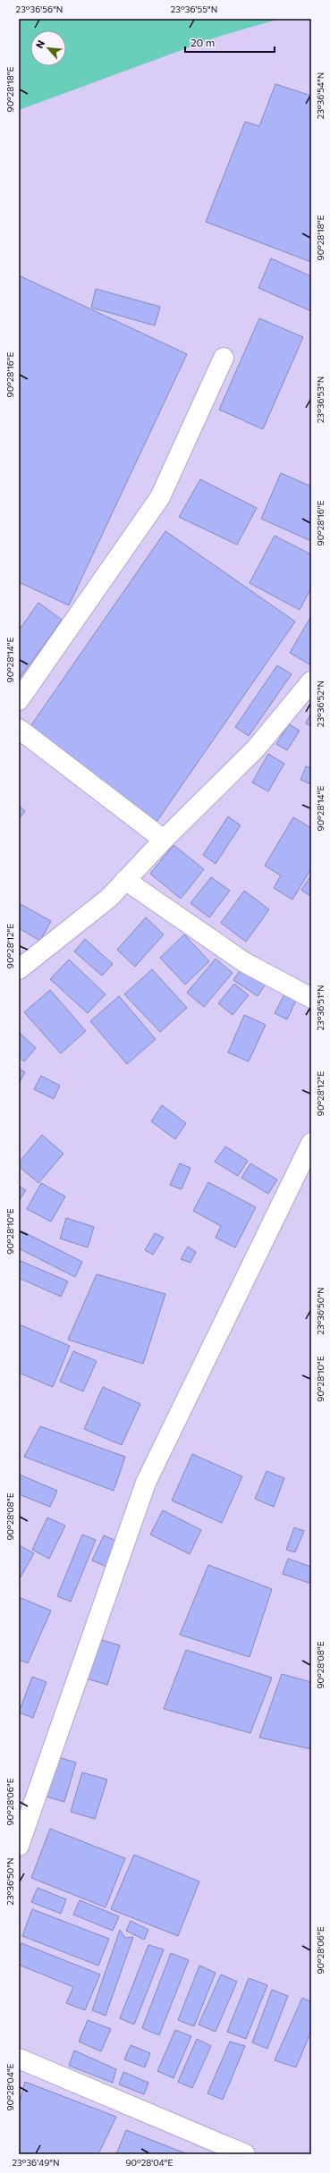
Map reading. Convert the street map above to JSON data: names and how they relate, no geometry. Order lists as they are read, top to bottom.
{
  "scale_bar": "20 m",
  "north": "top left",
  "coordinates": [
    "23°36'56\"N",
    "23°36'55\"N",
    "90°28'18\"E",
    "23°36'54\"N",
    "90°28'16\"E",
    "23°36'53\"N",
    "90°28'14\"E",
    "23°36'52\"N",
    "90°28'12\"E",
    "23°36'51\"N",
    "90°28'10\"E",
    "23°36'50\"N",
    "90°28'08\"E",
    "90°28'06\"E",
    "90°28'04\"E",
    "23°36'49\"N"
  ]
}
